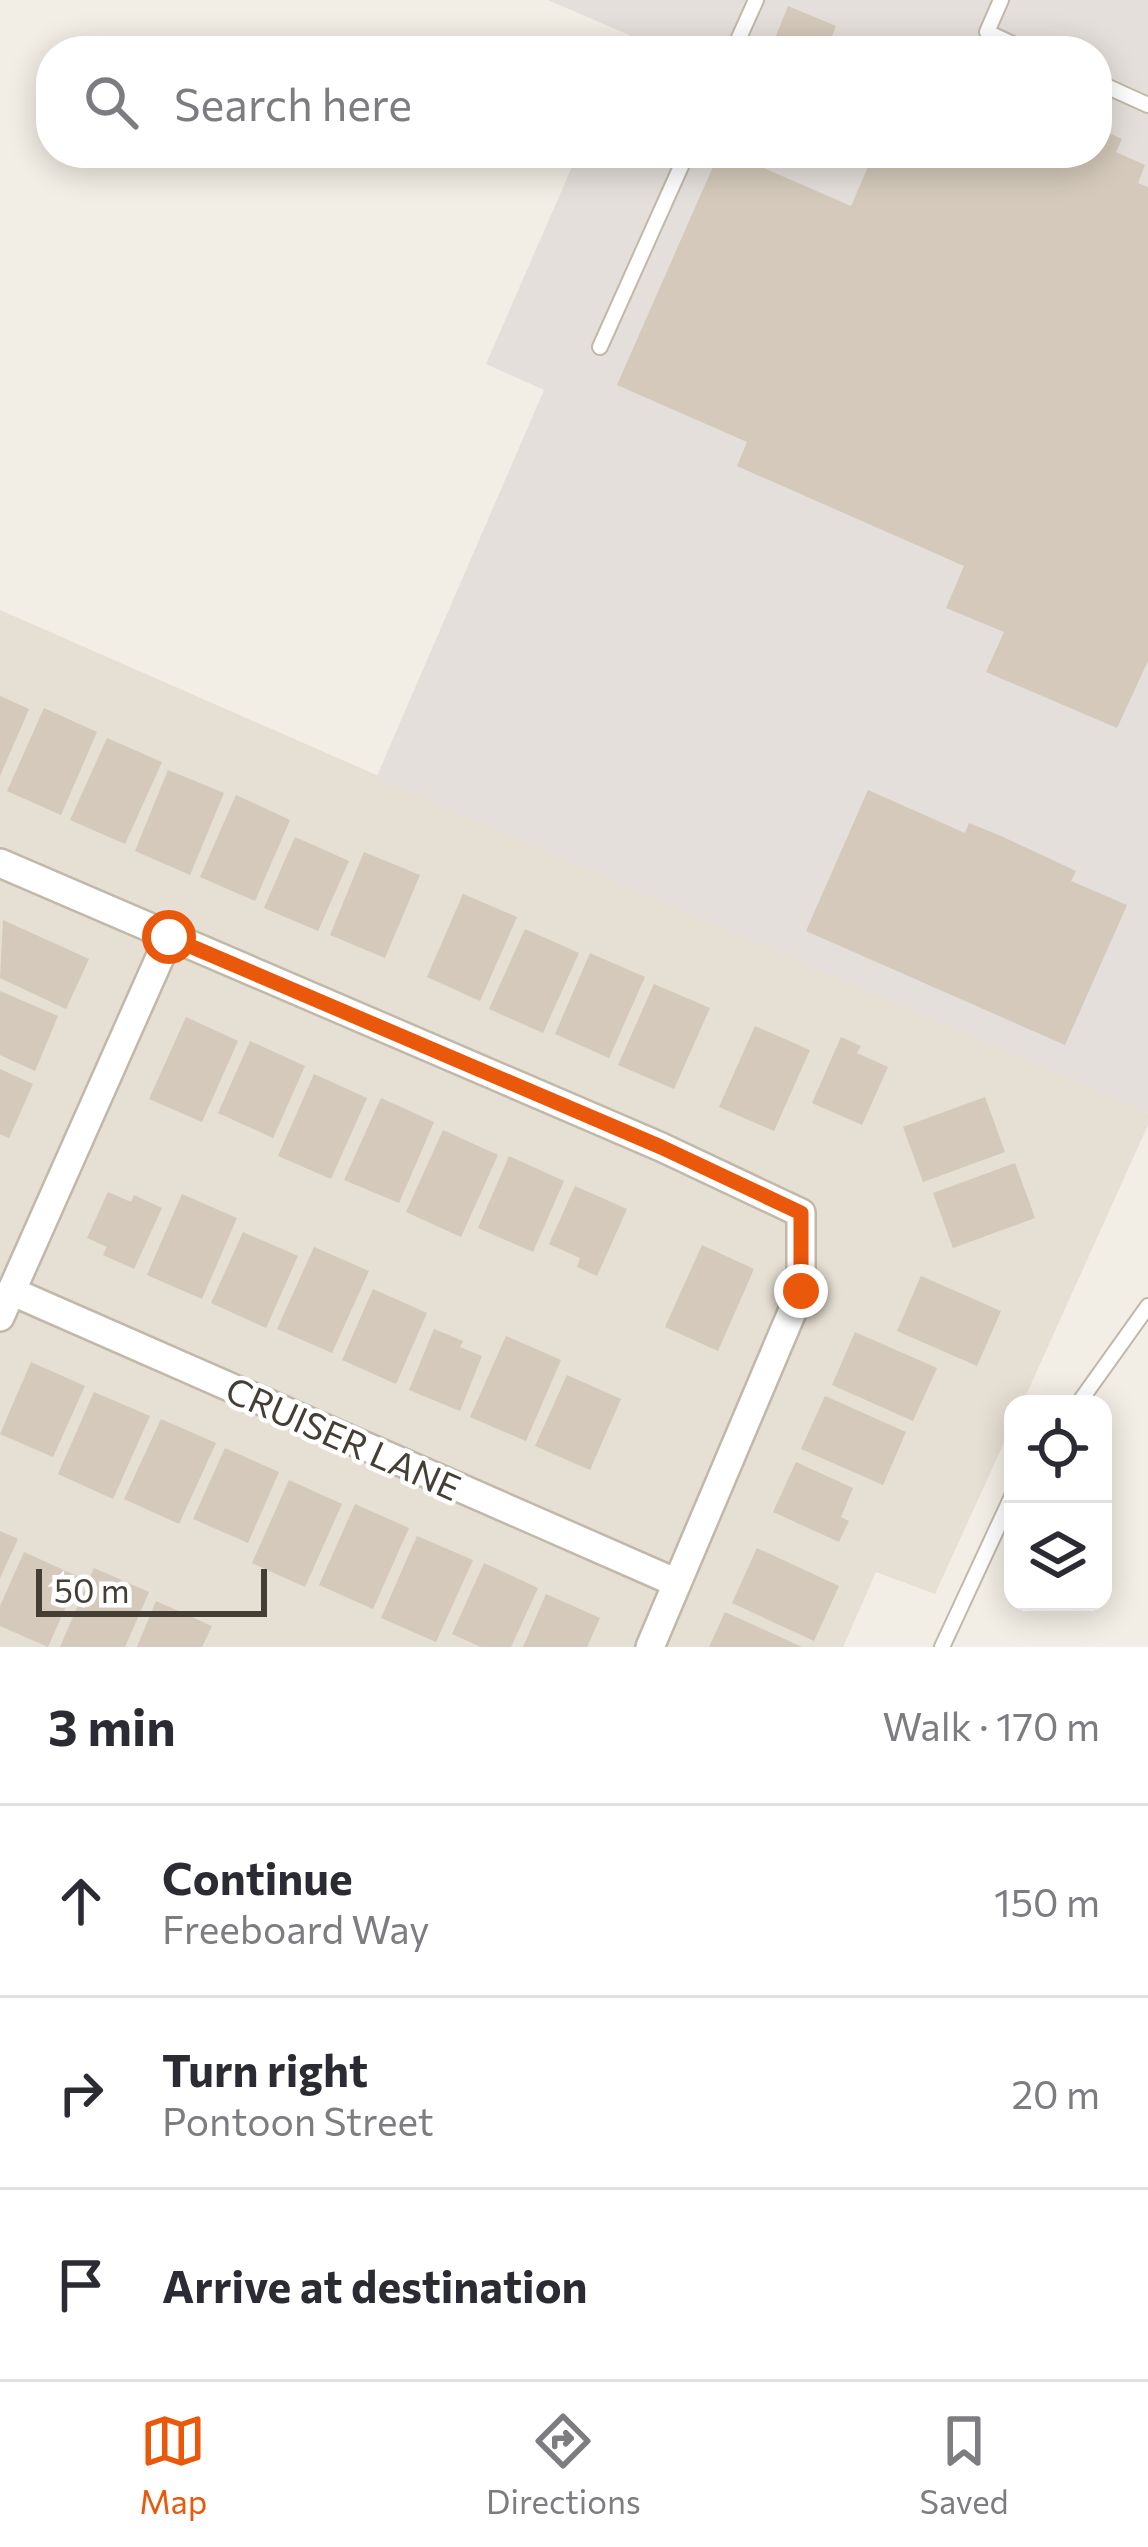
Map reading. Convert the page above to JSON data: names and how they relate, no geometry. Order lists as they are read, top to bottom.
{
  "streets": {
    "street": ["CRUISER LANE"]
  },
  "scale_bar": "50 m",
  "page": {
    "search": "Search here",
    "scale": "50 m",
    "heading": ["3 min", "Walk · 170 m"],
    "list": [
      ["Continue", "Freeboard Way", "150 m"],
      ["Turn right", "Pontoon Street", "20 m"],
      "Arrive at destination"
    ],
    "nav": ["Map", "Directions", "Saved"]
  }
}
